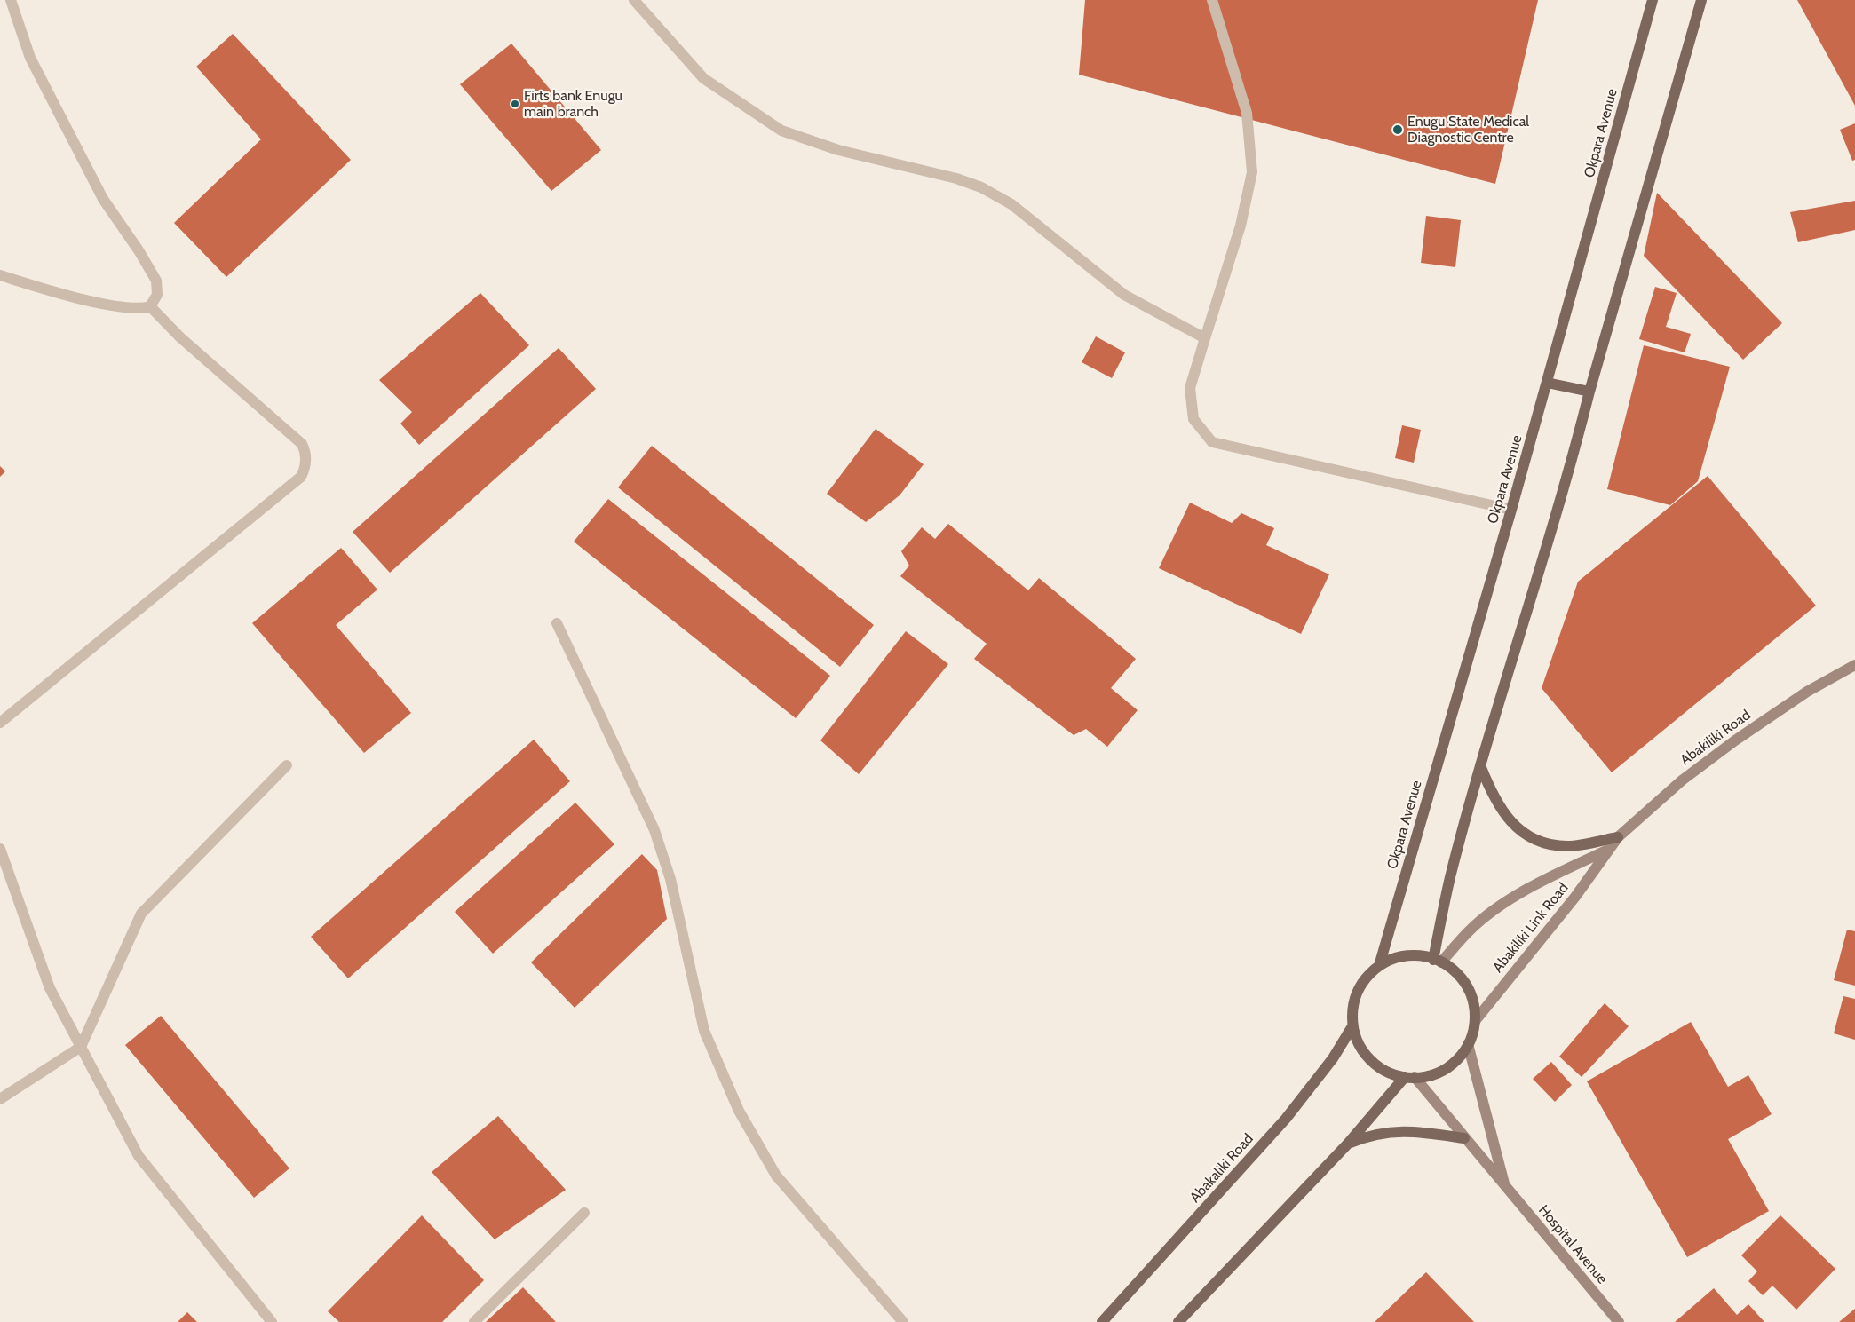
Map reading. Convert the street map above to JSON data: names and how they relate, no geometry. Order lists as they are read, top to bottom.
{
  "streets": {
    "main road": [
      "Okpara Avenue",
      "Abakiliki Road",
      "Abakiliki Link Road",
      "Abakaliki Road",
      "Hospital Avenue"
    ]
  },
  "crossings": [
    ["Okpara Avenue", "Abakiliki Link Road"],
    ["Okpara Avenue", "Abakaliki Road"],
    ["Okpara Avenue", "Hospital Avenue"],
    ["Abakiliki Road", "Abakiliki Link Road"],
    ["Abakiliki Link Road", "Abakaliki Road"],
    ["Abakiliki Link Road", "Hospital Avenue"],
    ["Abakaliki Road", "Hospital Avenue"]
  ],
  "places": ["Firts bank Enugu main branch", "Enugu State Medical Diagnostic Centre"]
}
